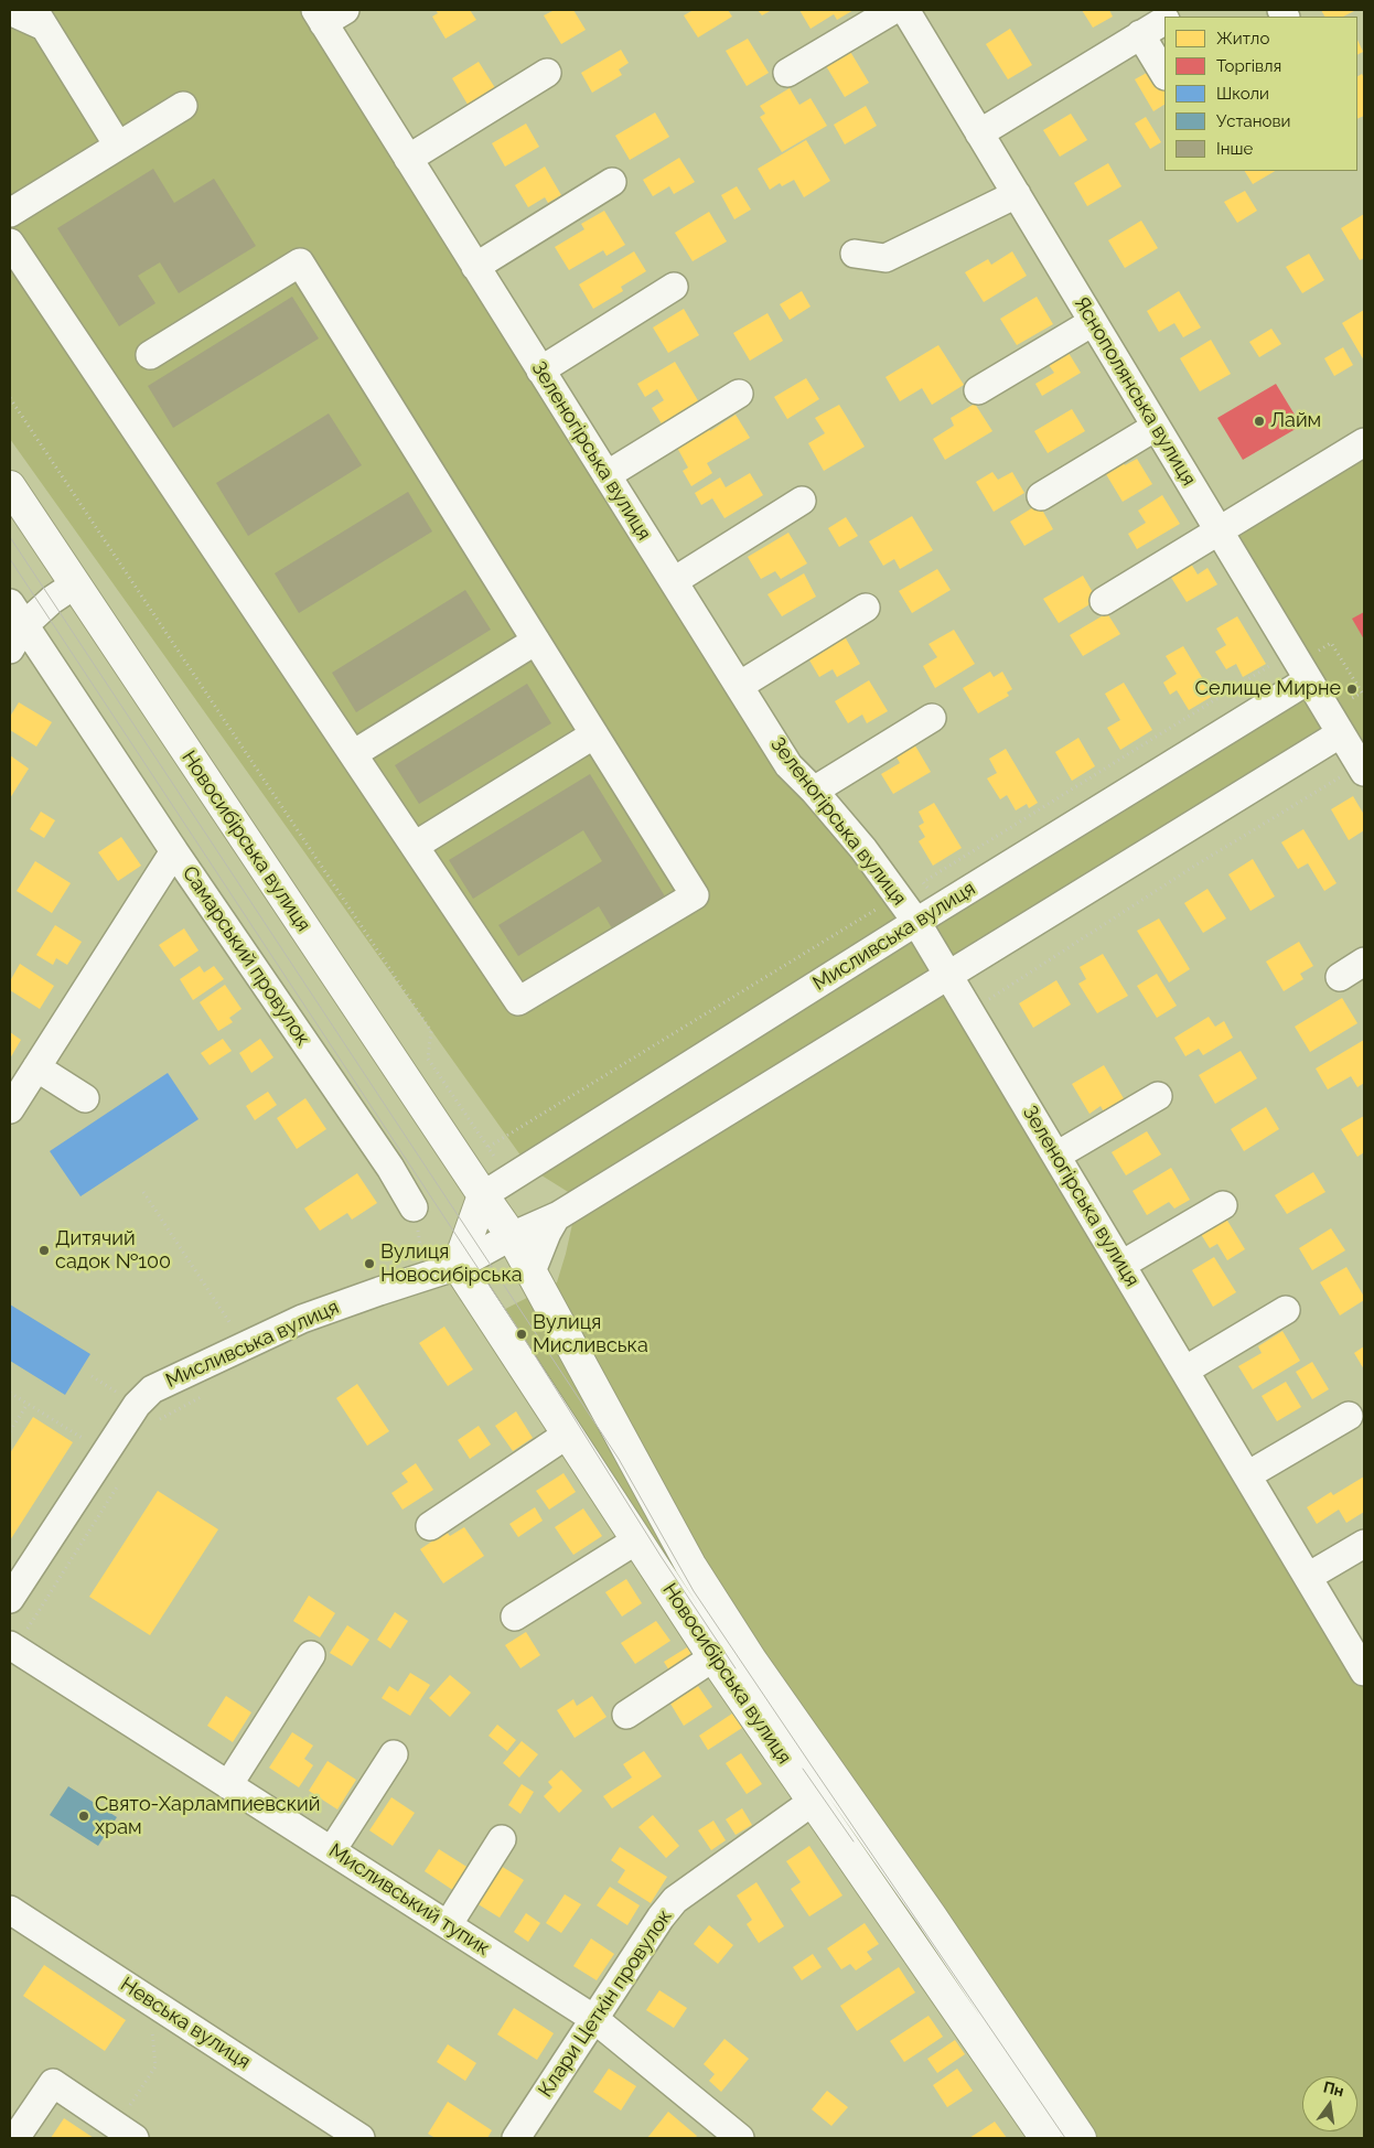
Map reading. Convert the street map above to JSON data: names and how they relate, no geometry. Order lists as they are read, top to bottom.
{
  "streets": {
    "main road": ["Новосибірська вулиця"],
    "street": [
      "Яснополянська вулиця",
      "Зеленогірська вулиця",
      "Мисливська вулиця",
      "Самарський провулок",
      "Мисливський тупик",
      "Клари Цеткін провулок",
      "Невська вулиця"
    ]
  },
  "crossings": [
    ["Яснополянська вулиця", "Мисливська вулиця"],
    ["Зеленогірська вулиця", "Мисливська вулиця"],
    ["Новосибірська вулиця", "Мисливська вулиця"],
    ["Новосибірська вулиця", "Клари Цеткін провулок"],
    ["Мисливський тупик", "Клари Цеткін провулок"]
  ],
  "places": [
    "Лайм",
    "Селище Мирне",
    "Дитячий садок №100",
    "Вулиця Новосибірська",
    "Вулиця Мисливська",
    "Свято-Харлампиевский храм"
  ],
  "legend": [
    "Житло",
    "Торгівля",
    "Школи",
    "Установи",
    "Інше"
  ],
  "north": "top"
}
